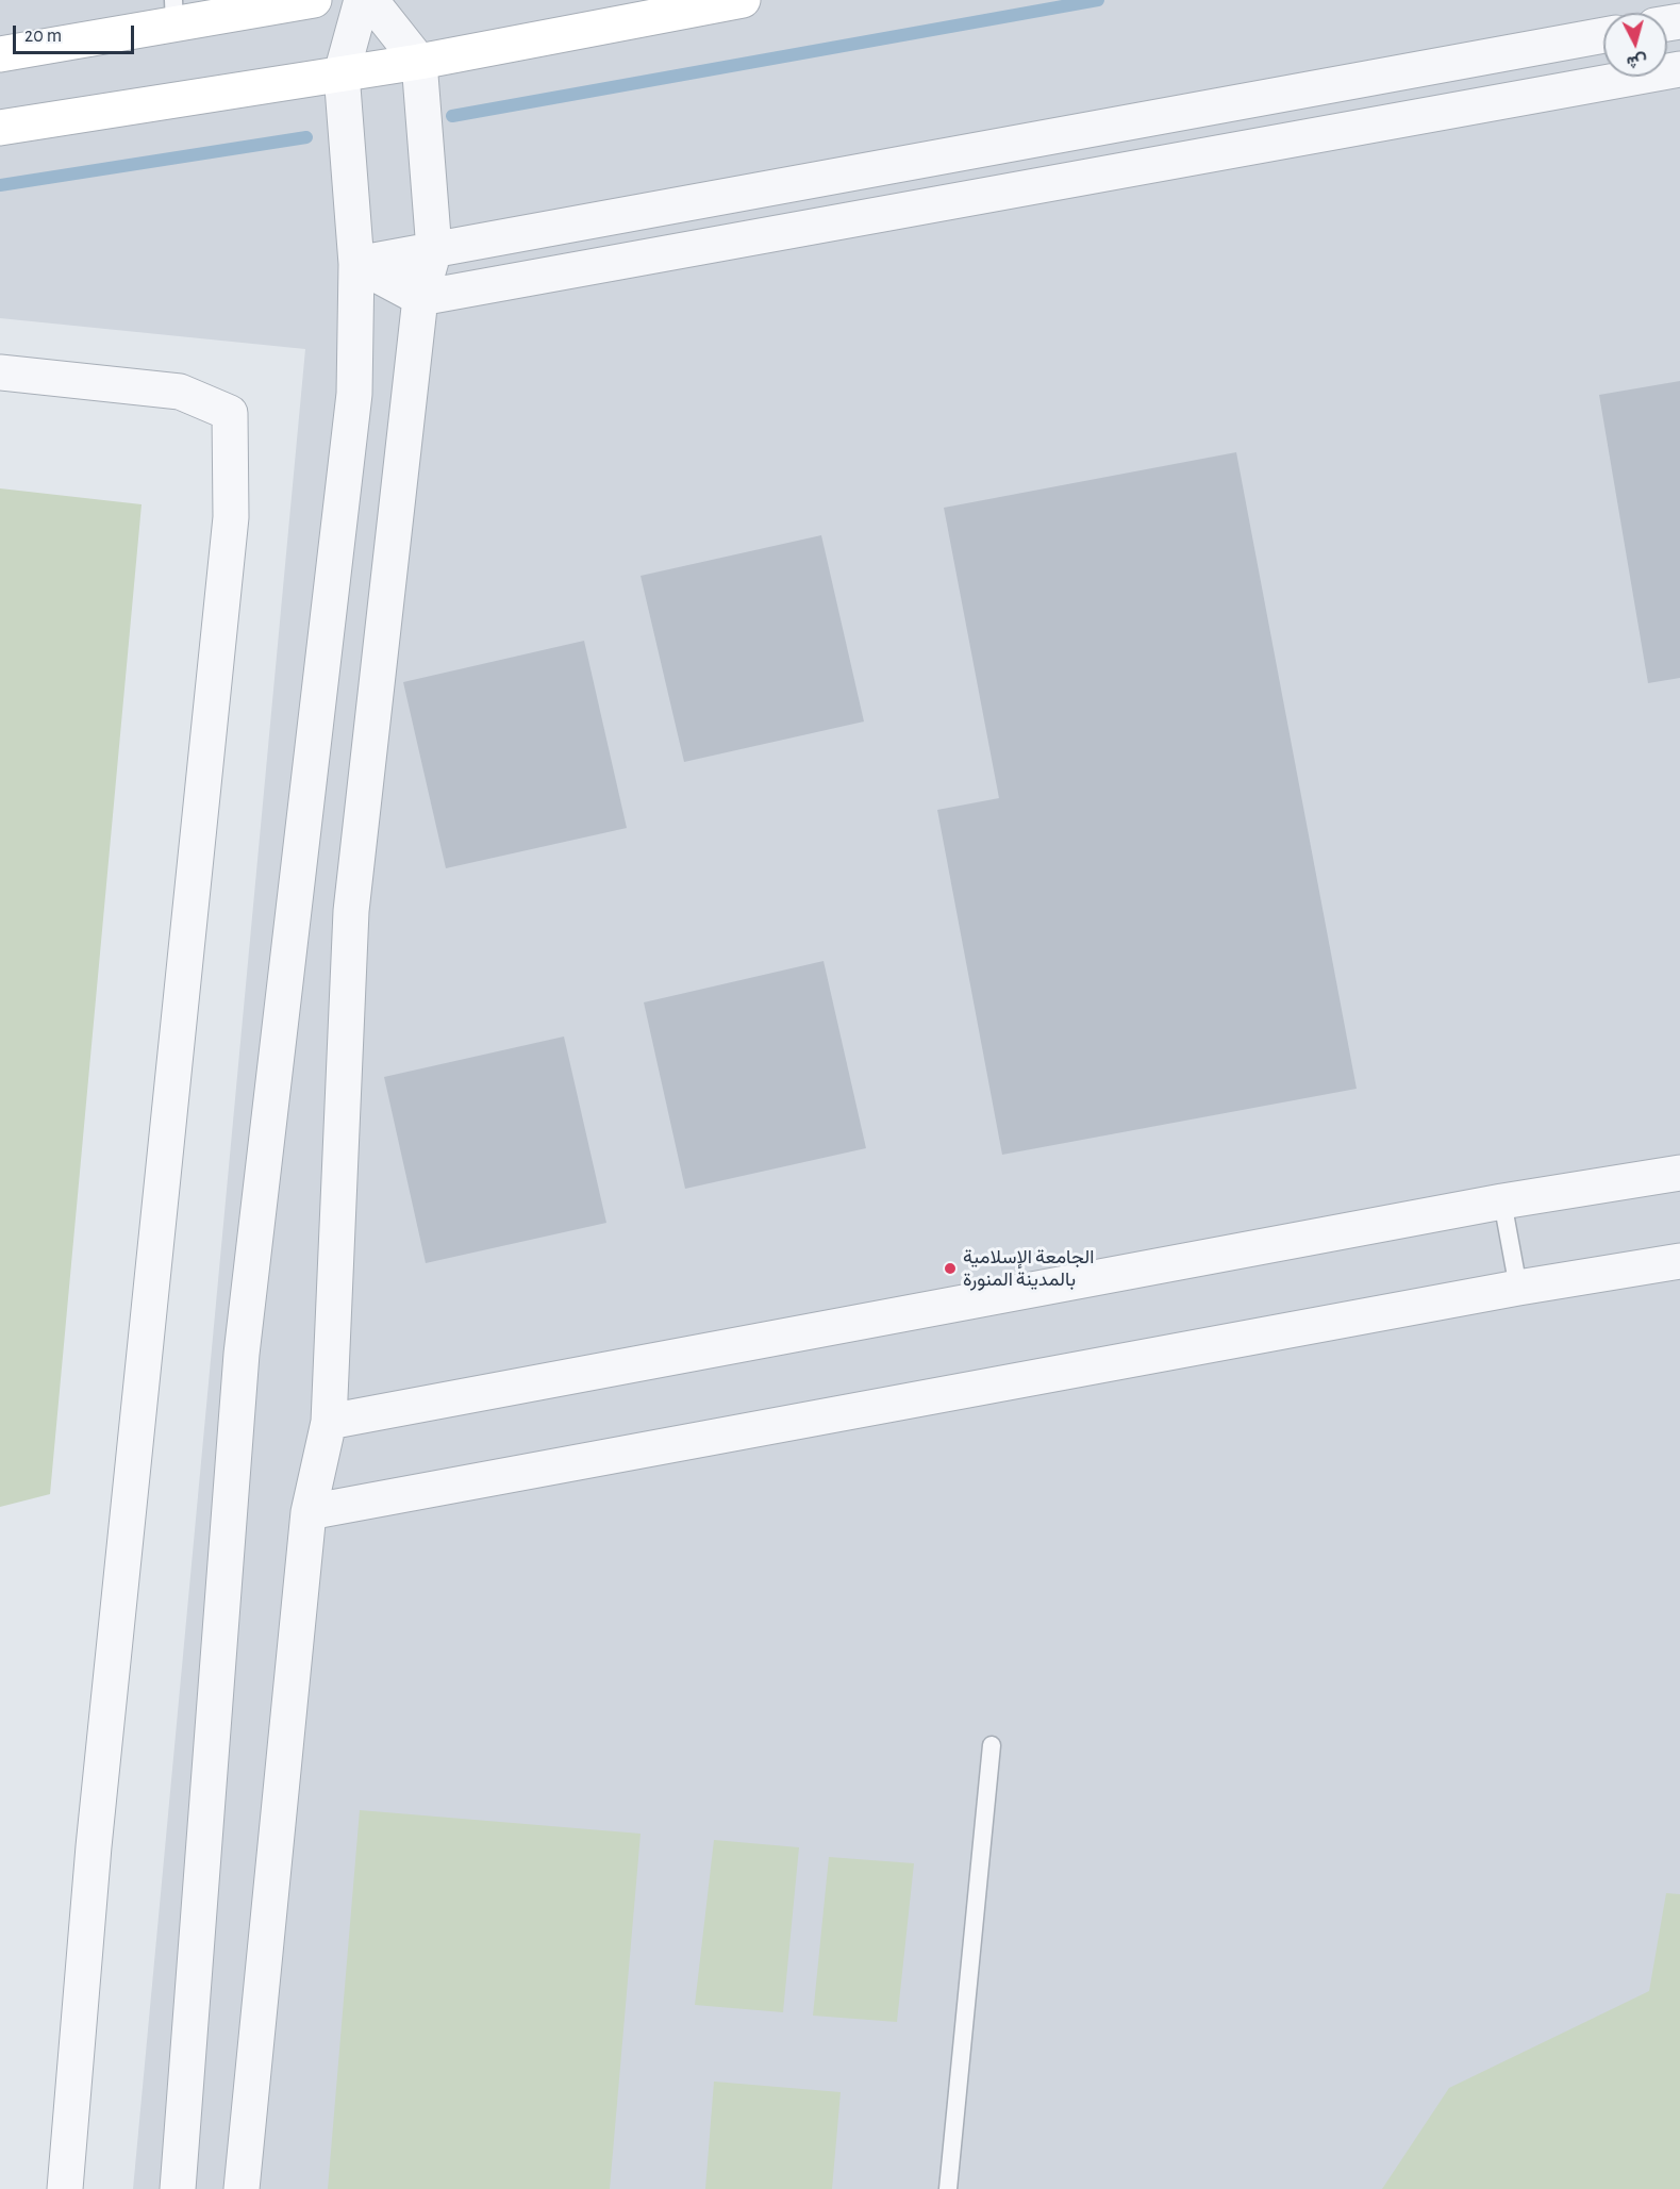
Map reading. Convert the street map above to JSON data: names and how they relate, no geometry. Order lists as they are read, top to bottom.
{
  "places": ["الجامعة الإسلامية بالمدينة المنورة"],
  "scale_bar": "20 m",
  "north": "bottom"
}
